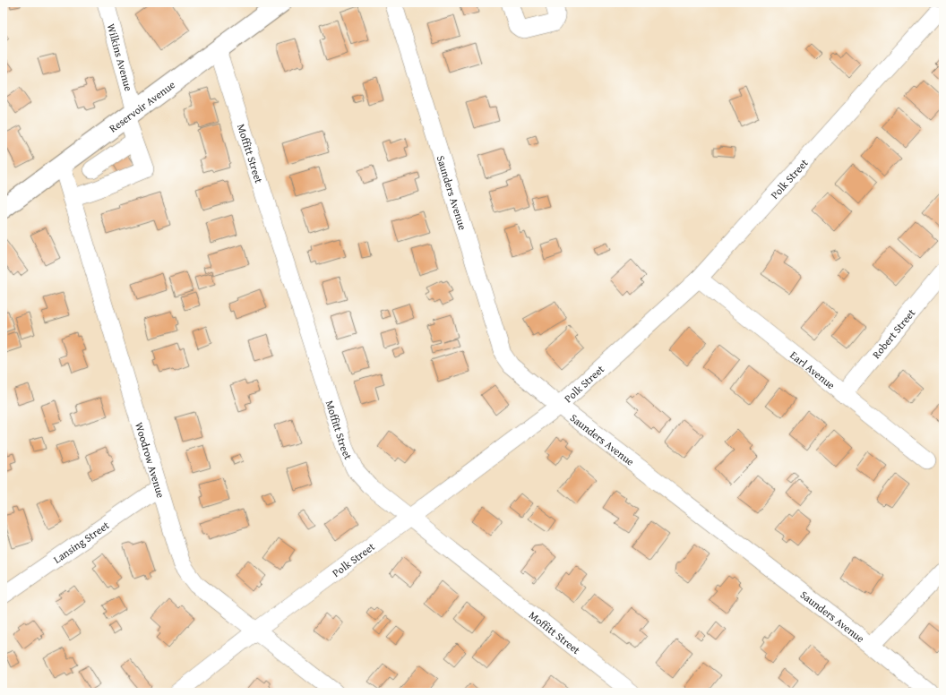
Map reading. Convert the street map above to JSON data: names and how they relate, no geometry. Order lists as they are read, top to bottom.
{
  "streets": {
    "main road": ["Reservoir Avenue"],
    "street": [
      "Wilkins Avenue",
      "Moffitt Street",
      "Polk Street",
      "Saunders Avenue",
      "Robert Street",
      "Earl Avenue",
      "Woodrow Avenue",
      "Lansing Street"
    ]
  },
  "crossings": [
    ["Wilkins Avenue", "Reservoir Avenue"],
    ["Reservoir Avenue", "Moffitt Street"],
    ["Reservoir Avenue", "Woodrow Avenue"],
    ["Moffitt Street", "Polk Street"],
    ["Polk Street", "Saunders Avenue"],
    ["Polk Street", "Earl Avenue"],
    ["Polk Street", "Woodrow Avenue"],
    ["Robert Street", "Earl Avenue"],
    ["Woodrow Avenue", "Lansing Street"]
  ]
}
